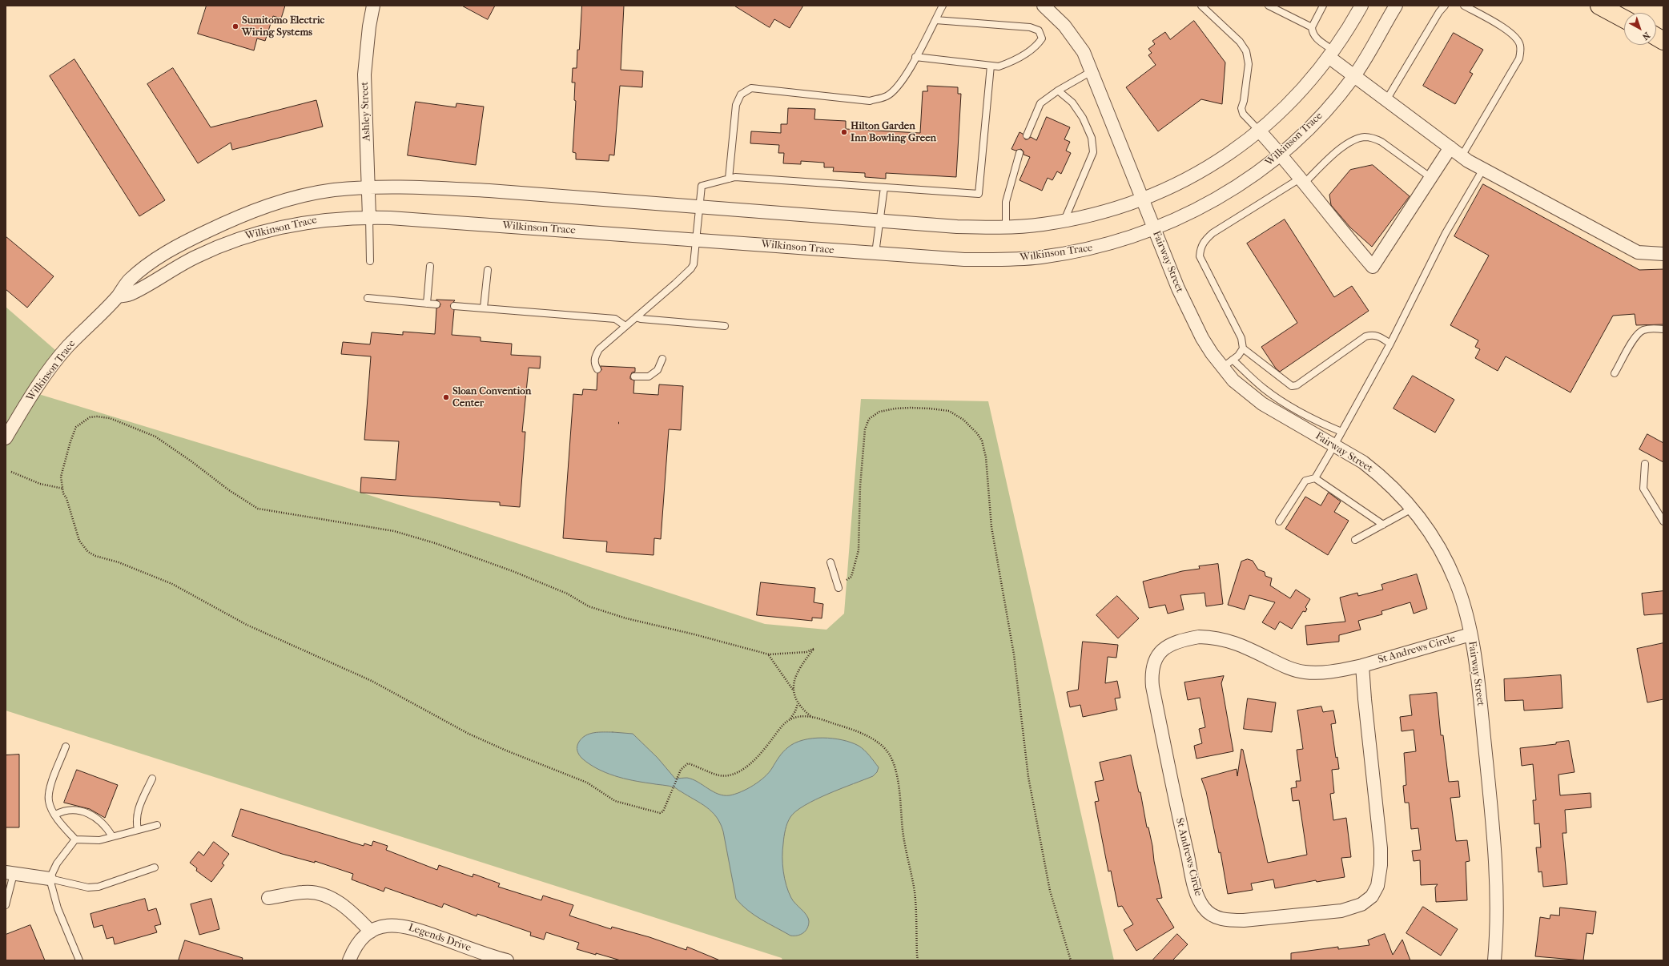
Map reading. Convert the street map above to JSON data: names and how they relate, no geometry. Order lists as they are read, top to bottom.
{
  "streets": {
    "street": [
      "Ashley Street",
      "Wilkinson Trace",
      "Fairway Street",
      "St Andrews Circle",
      "Legends Drive"
    ]
  },
  "crossings": [
    ["Ashley Street", "Wilkinson Trace"],
    ["Wilkinson Trace", "Fairway Street"],
    ["Fairway Street", "St Andrews Circle"]
  ],
  "places": ["Sumitomo Electric Wiring Systems", "Hilton Garden Inn Bowling Green", "Sloan Convention Center"],
  "north": "bottom right"
}
